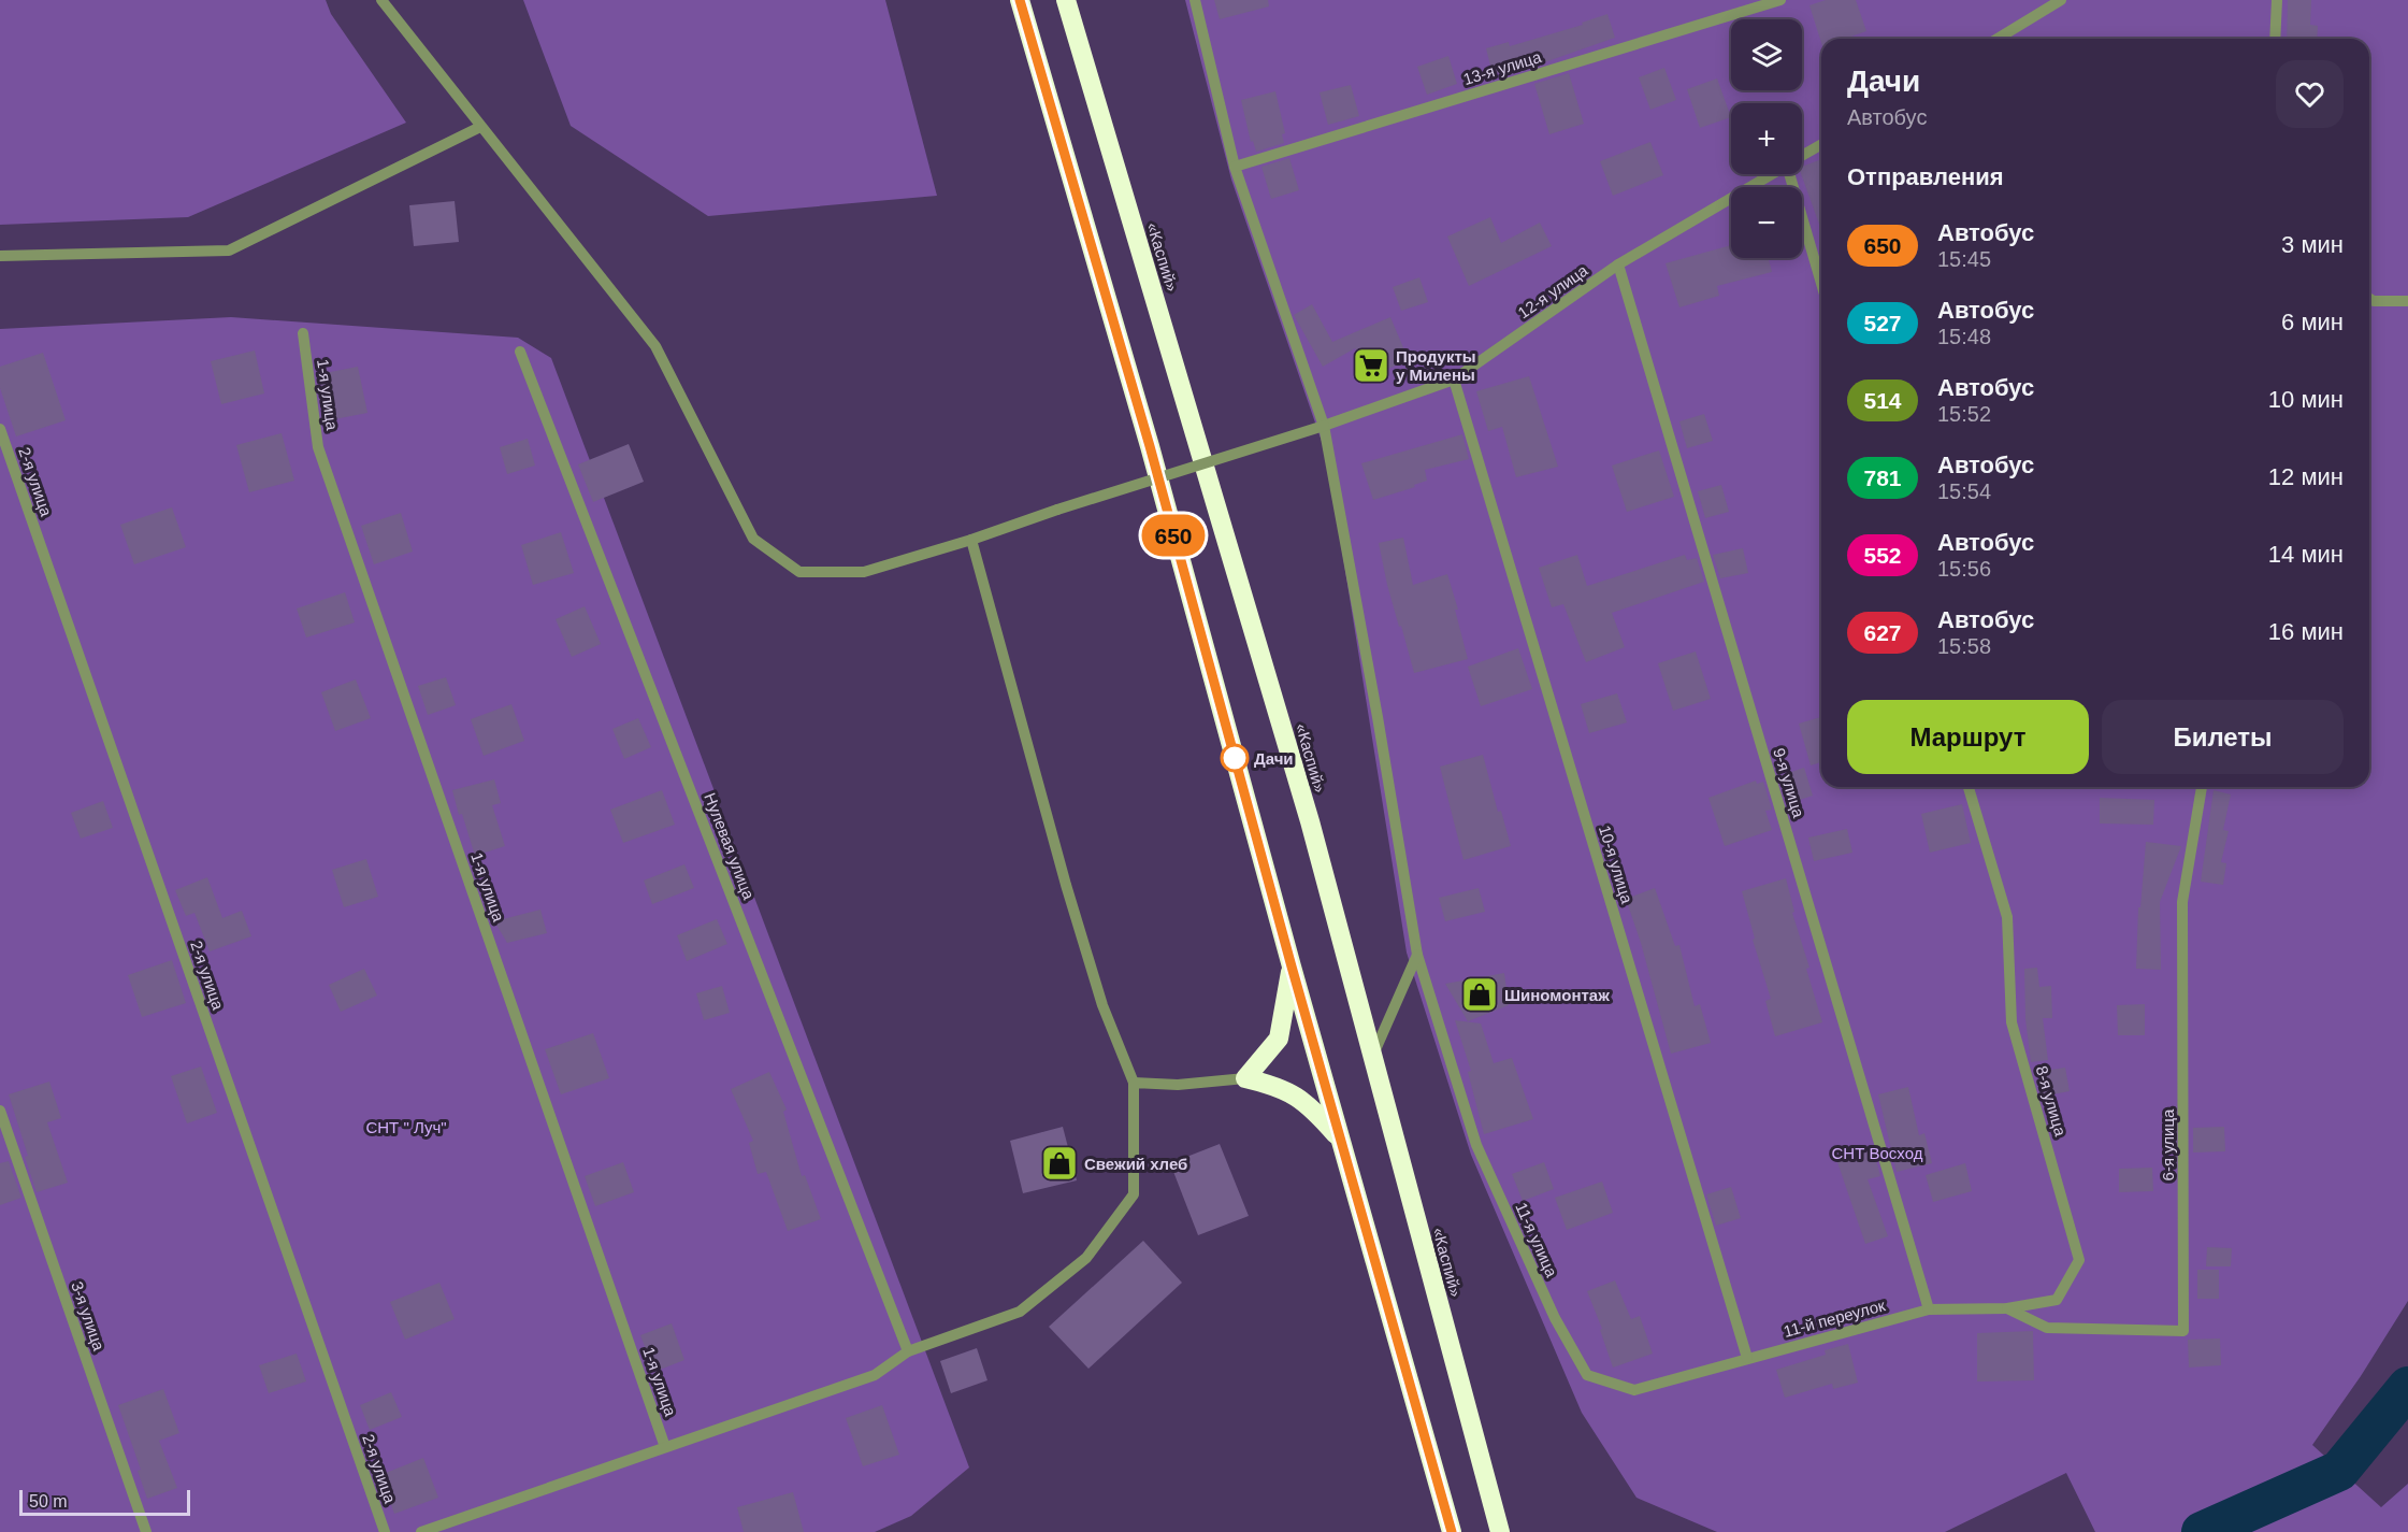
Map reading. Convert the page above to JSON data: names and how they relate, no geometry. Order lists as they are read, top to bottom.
{
  "streets": {
    "highway": ["«Каспий»"],
    "street": [
      "13-я улица",
      "12-я улица",
      "1-я улица",
      "2-я улица",
      "9-я улица",
      "Нулевая улица",
      "10-я улица",
      "8-я улица",
      "6-я улица",
      "11-я улица",
      "3-я улица",
      "11-й переулок"
    ]
  },
  "crossings": [
    ["13-я улица", "11-я улица"],
    ["12-я улица", "9-я улица"],
    ["12-я улица", "10-я улица"],
    ["12-я улица", "11-я улица"],
    ["9-я улица", "8-я улица"],
    ["9-я улица", "11-й переулок"],
    ["10-я улица", "11-я улица"],
    ["10-я улица", "11-й переулок"],
    ["8-я улица", "6-я улица"],
    ["8-я улица", "11-й переулок"],
    ["11-я улица", "11-й переулок"]
  ],
  "parks": ["СНТ \" Луч\"", "СНТ Восход"],
  "places": {
    "supermarket": ["Продукты у Милены"],
    "other": ["Дачи"],
    "shop": ["Шиномонтаж", "Свежий хлеб"]
  },
  "lines": ["bus line 650"],
  "scale_bar": "50 m",
  "page": {
    "on_map": "650",
    "map_buttons": ["+", "−"],
    "heading": [
      ["Дачи", "Автобус"],
      "Отправления"
    ],
    "list": [
      {
        "mark": "650",
        "name": "Автобус",
        "note": "15:45",
        "value": "3 мин"
      },
      {
        "mark": "527",
        "name": "Автобус",
        "note": "15:48",
        "value": "6 мин"
      },
      {
        "mark": "514",
        "name": "Автобус",
        "note": "15:52",
        "value": "10 мин"
      },
      {
        "mark": "781",
        "name": "Автобус",
        "note": "15:54",
        "value": "12 мин"
      },
      {
        "mark": "552",
        "name": "Автобус",
        "note": "15:56",
        "value": "14 мин"
      },
      {
        "mark": "627",
        "name": "Автобус",
        "note": "15:58",
        "value": "16 мин"
      }
    ],
    "buttons": ["Маршрут", "Билеты"],
    "scale": "50 m"
  }
}
